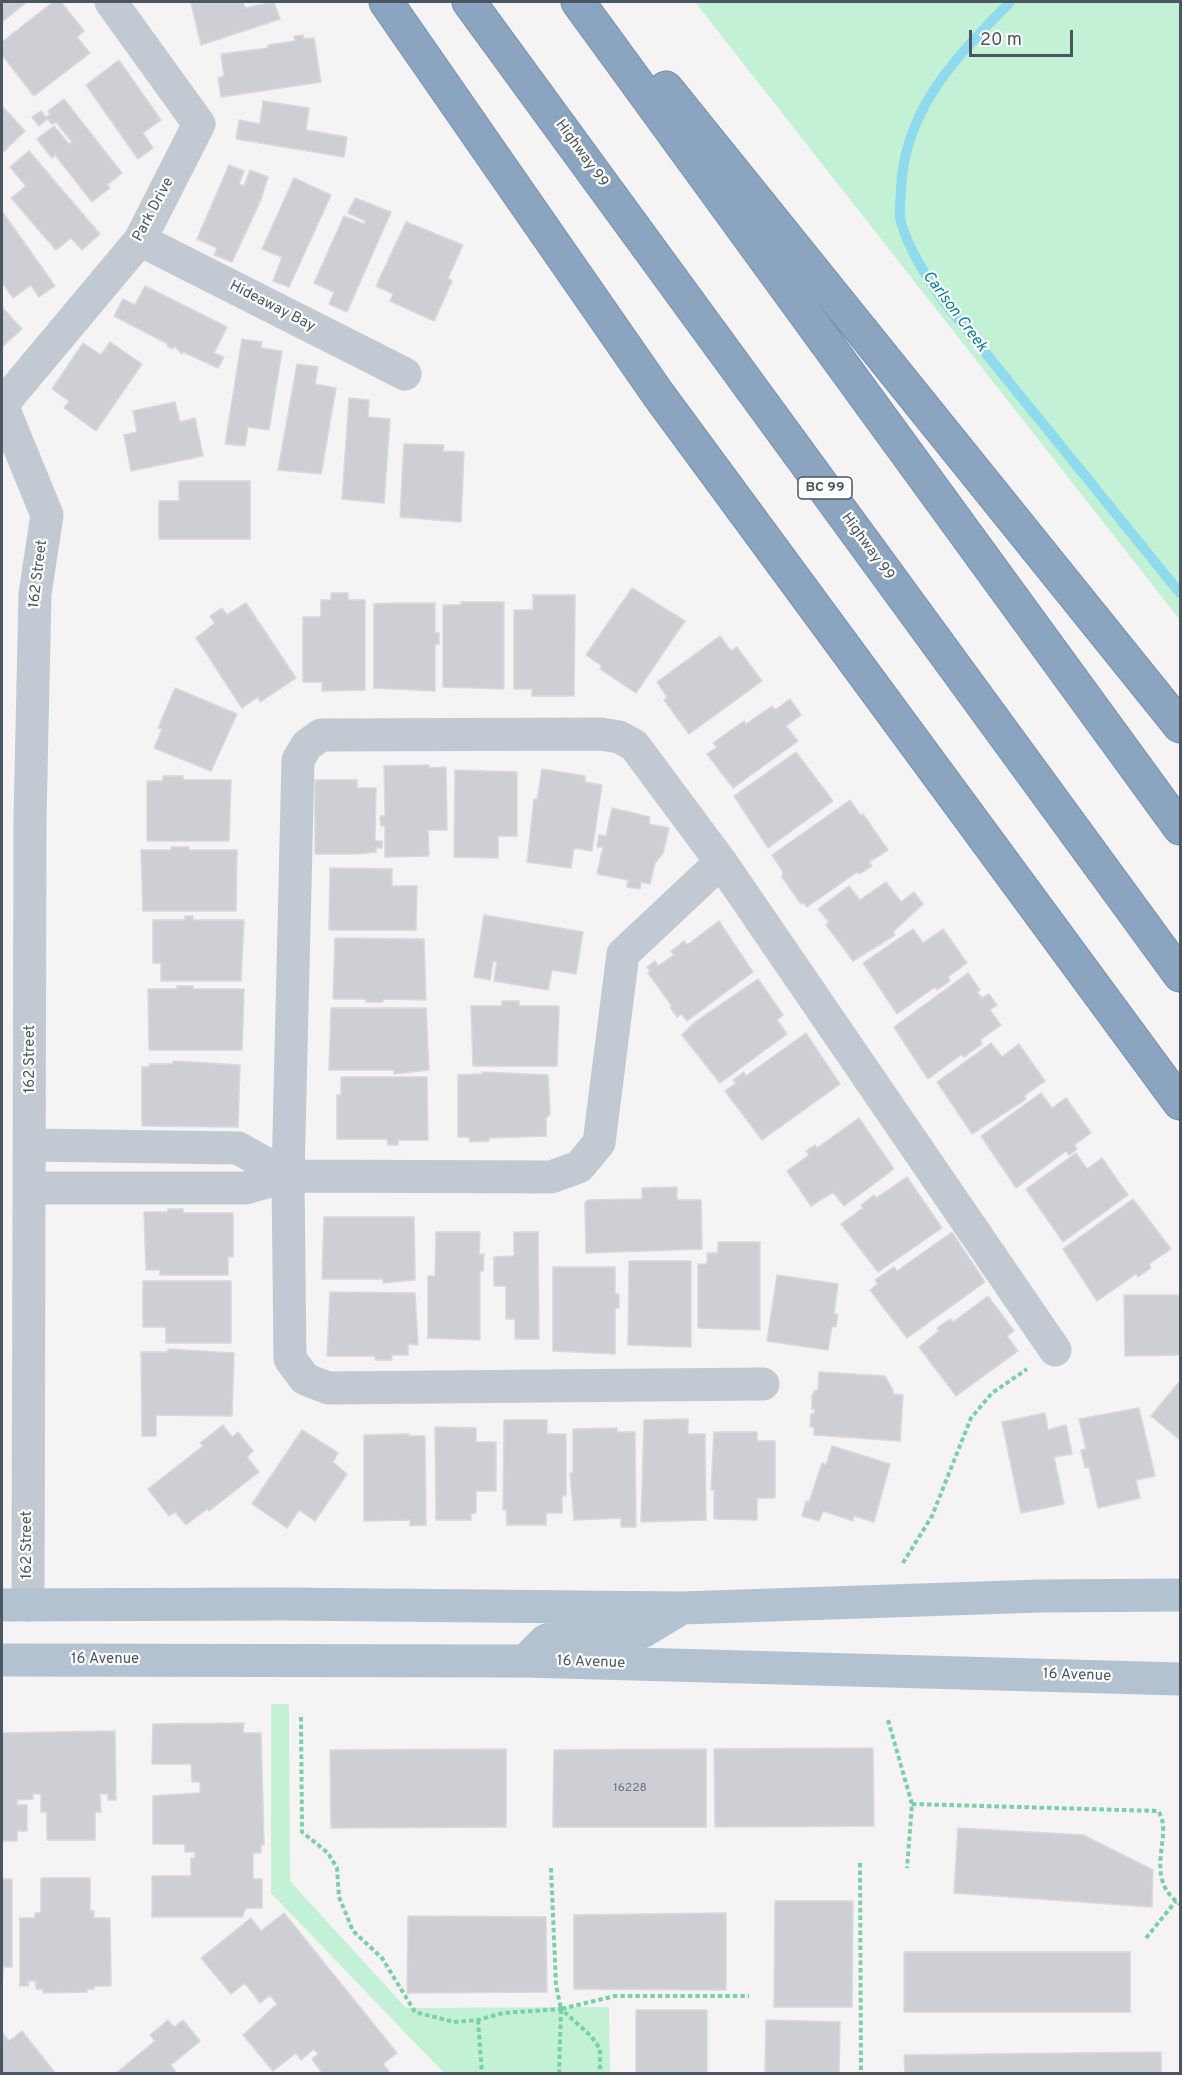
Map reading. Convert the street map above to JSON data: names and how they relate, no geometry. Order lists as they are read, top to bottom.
{
  "streets": {
    "highway": ["Highway 99", "BC 99"],
    "main road": ["16 Avenue"],
    "street": ["Park Drive", "Hideaway Bay", "162 Street"]
  },
  "crossings": [
    ["Park Drive", "Hideaway Bay"],
    ["Park Drive", "162 Street"]
  ],
  "water": ["Carlson Creek"],
  "house_numbers": ["16228"],
  "scale_bar": "20 m"
}
